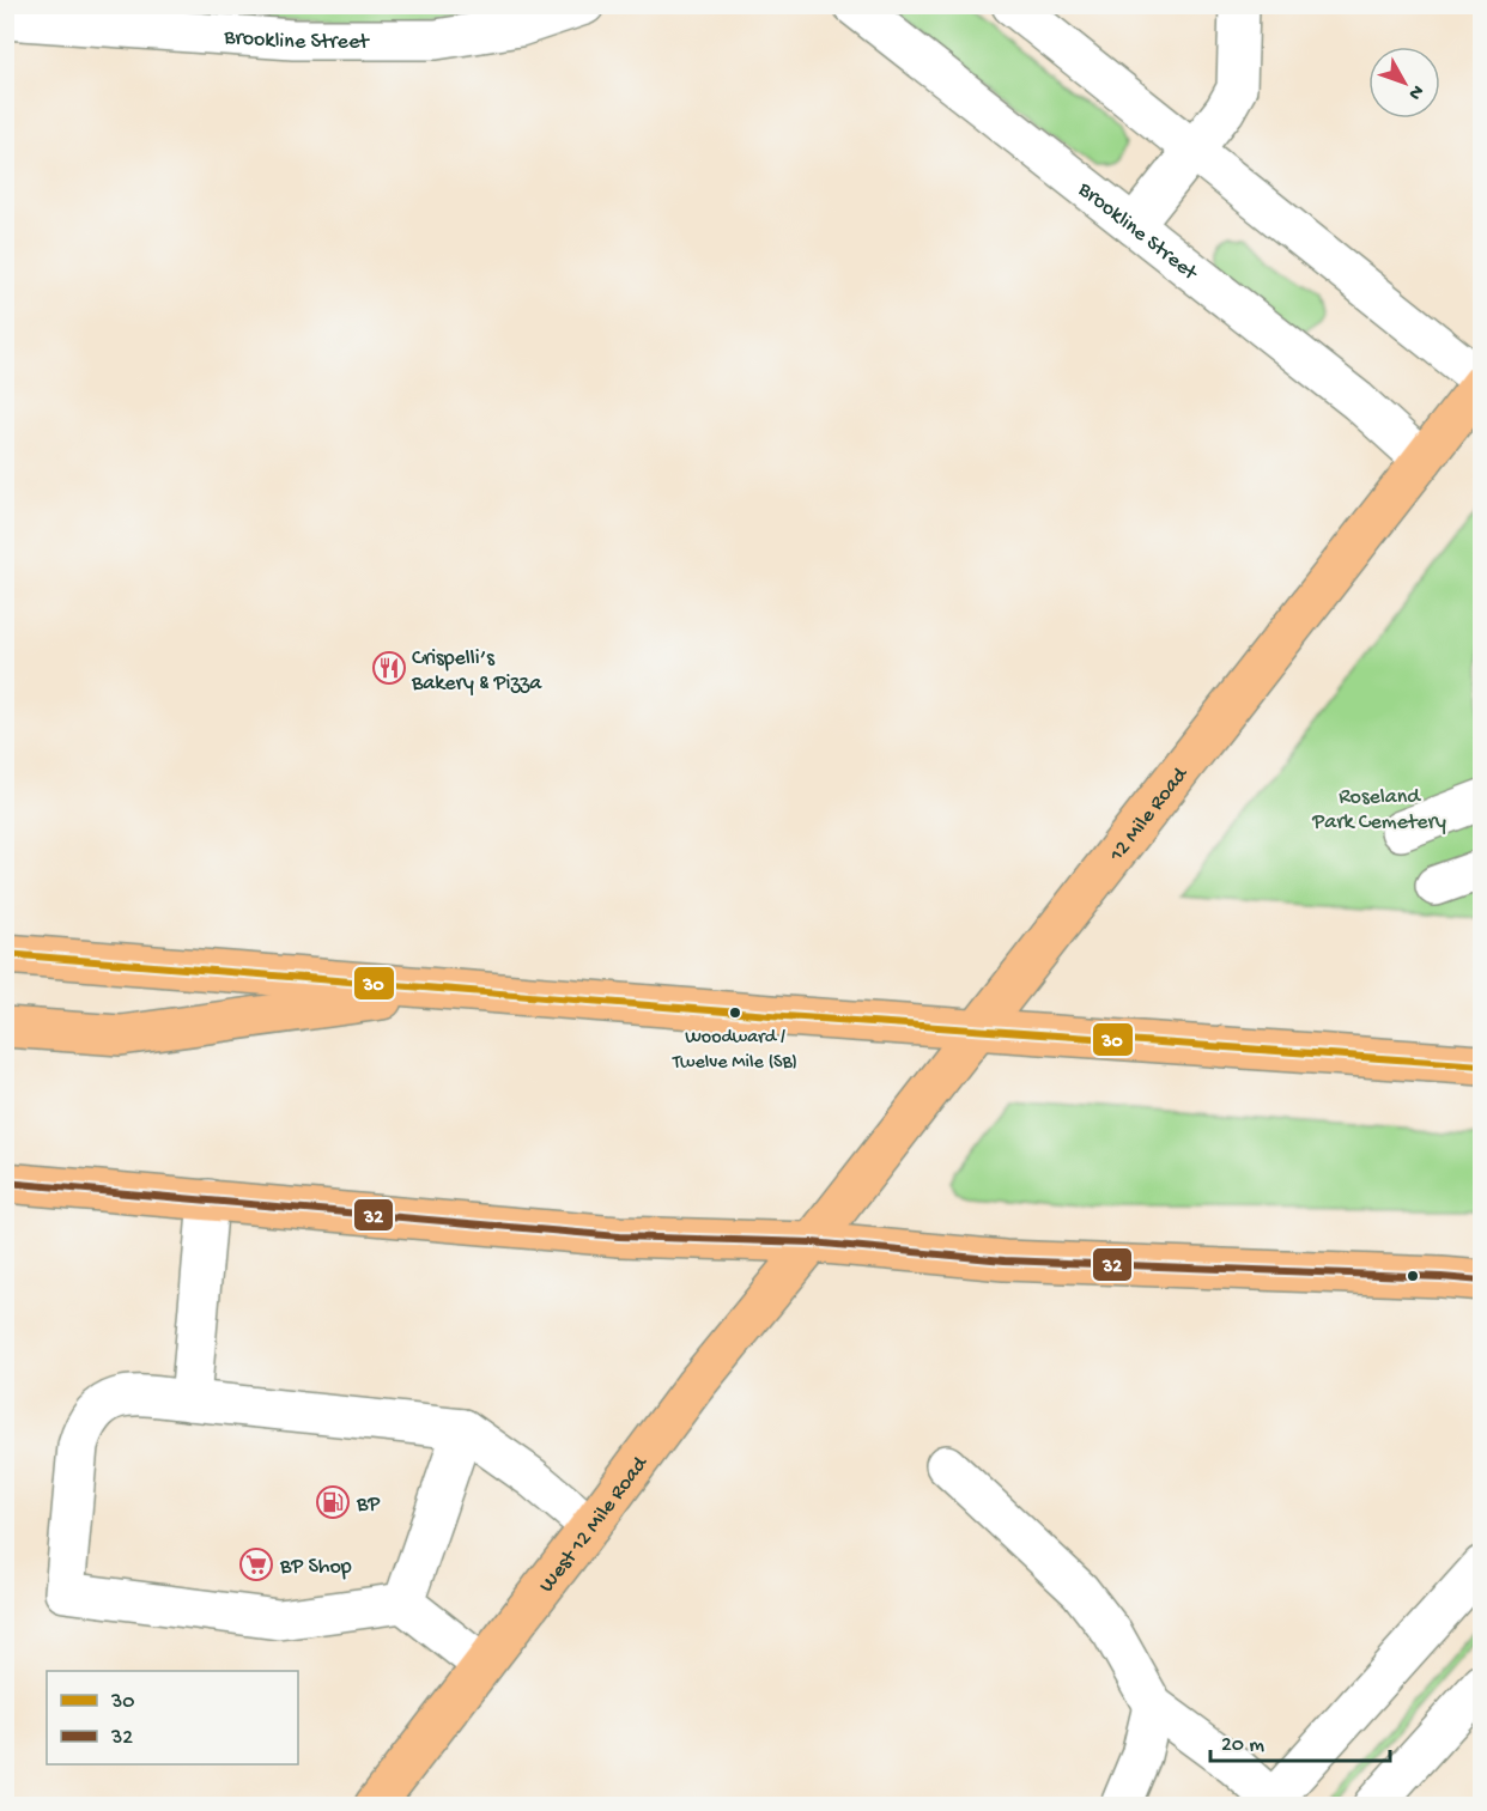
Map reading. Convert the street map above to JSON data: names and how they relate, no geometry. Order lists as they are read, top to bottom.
{
  "streets": {
    "main road": ["12 Mile Road", "West 12 Mile Road"],
    "street": ["Brookline Street"]
  },
  "crossings": [
    ["Brookline Street", "12 Mile Road"],
    ["12 Mile Road", "West 12 Mile Road"]
  ],
  "parks": ["Roseland Park Cemetery"],
  "places": {
    "restaurant": ["Crispelli’s Bakery & Pizza"],
    "other": ["Woodward / Twelve Mile (SB)"],
    "fuel station": ["BP"],
    "supermarket": ["BP Shop"]
  },
  "lines": ["transit line 30", "transit line 32"],
  "legend": ["30", "32"],
  "scale_bar": "20 m",
  "north": "bottom right"
}
